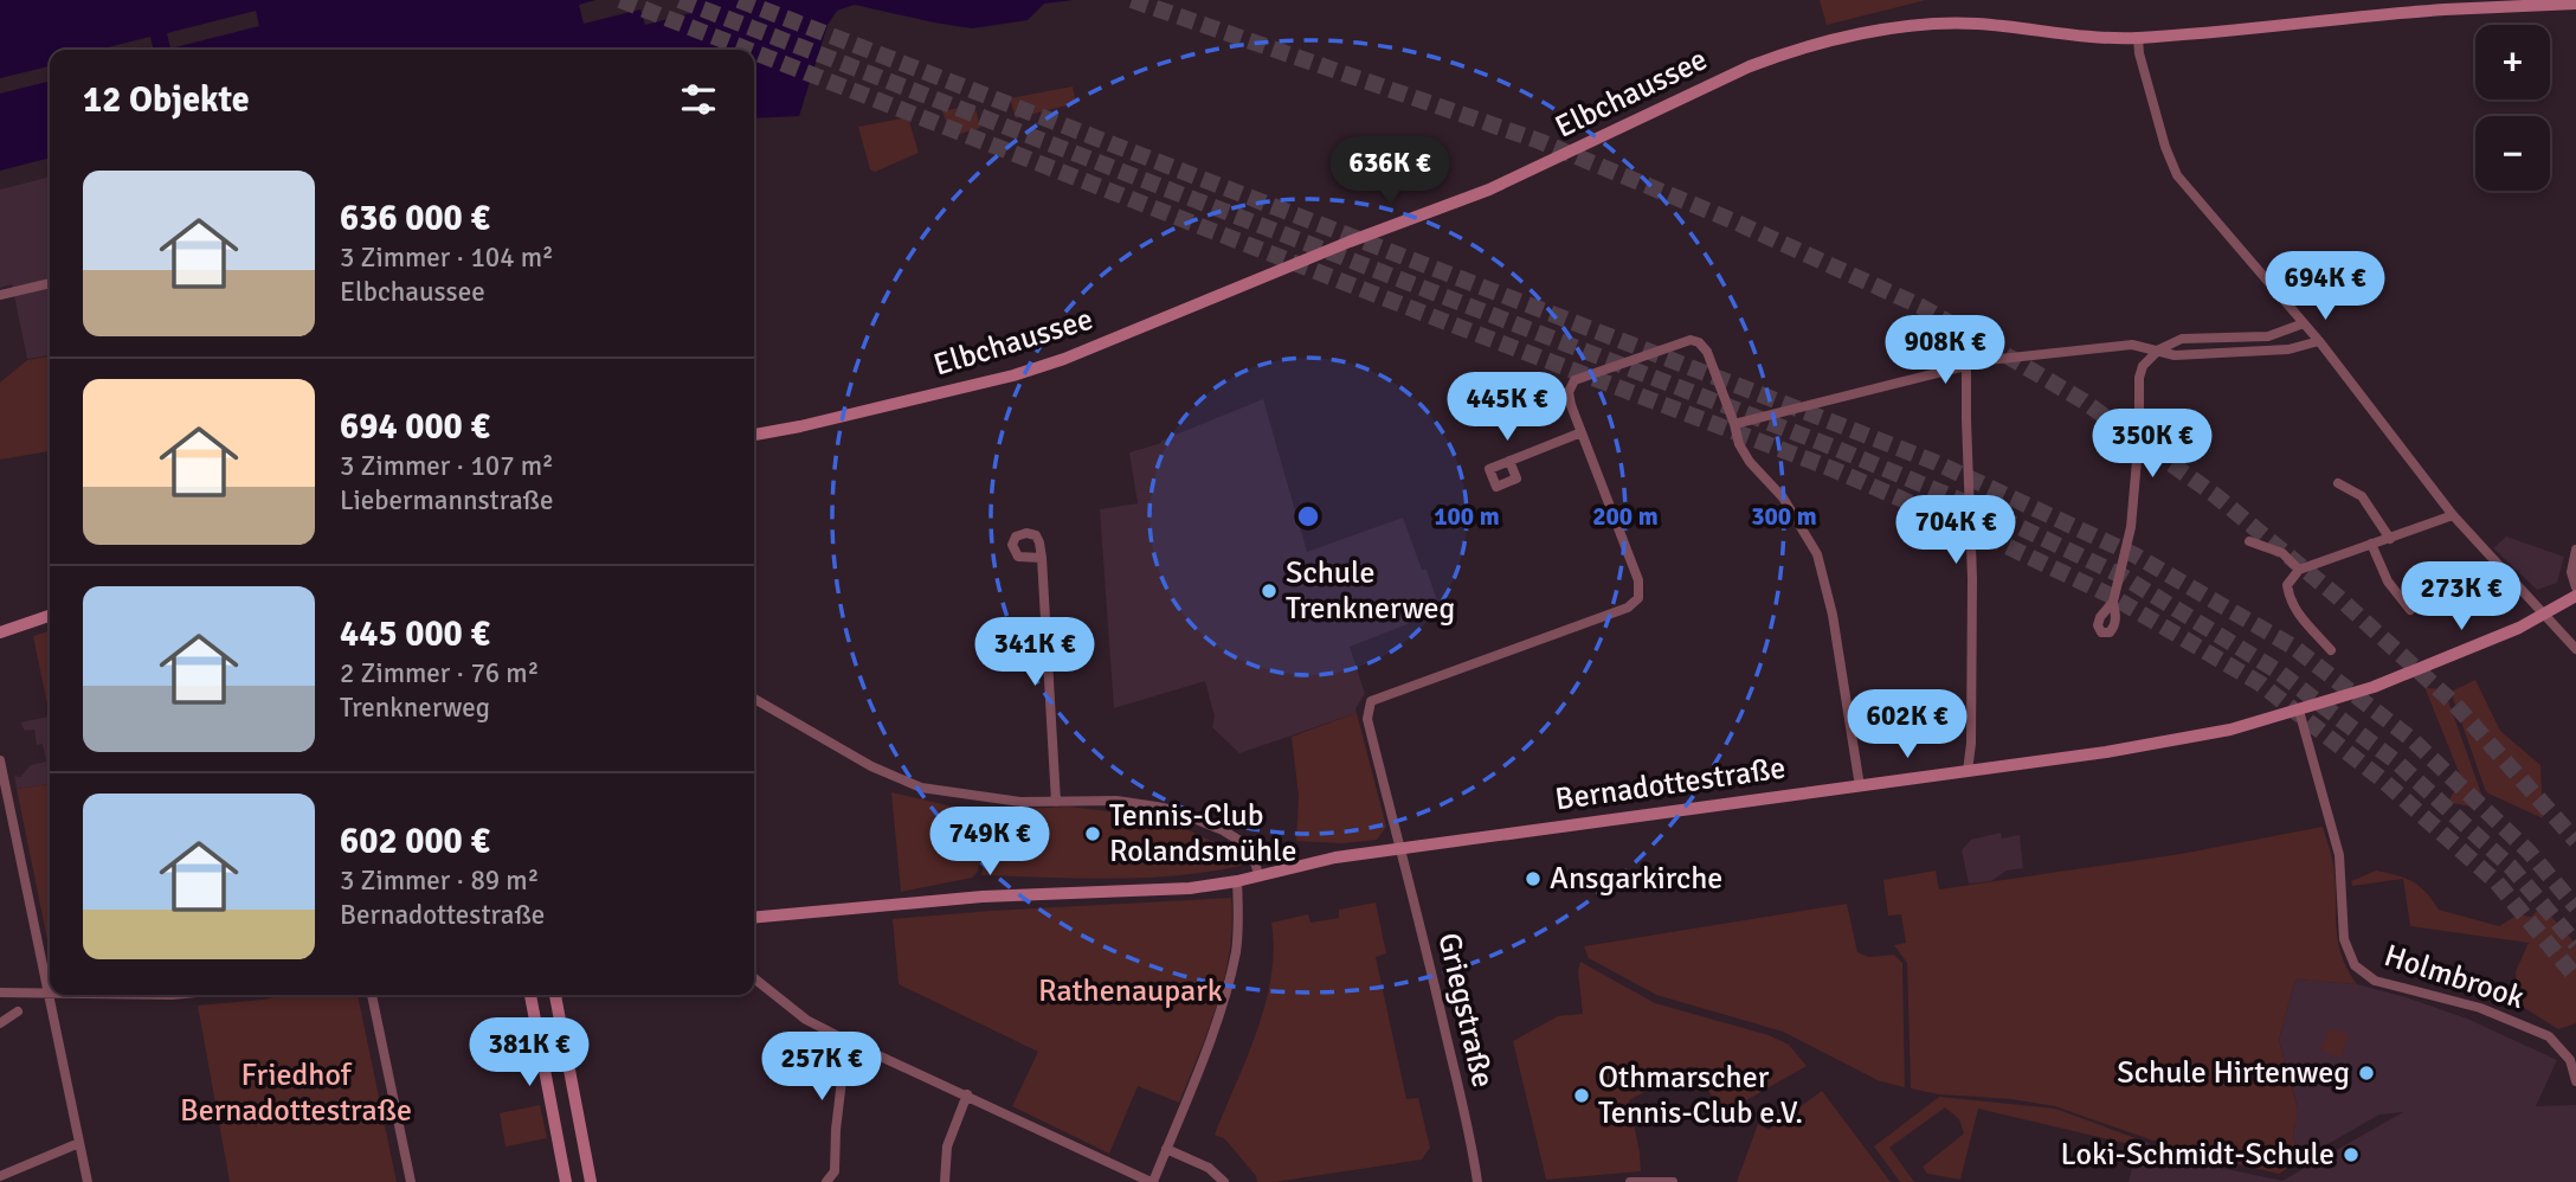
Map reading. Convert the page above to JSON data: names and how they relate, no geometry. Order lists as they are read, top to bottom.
{
  "streets": {
    "main road": ["Elbchaussee", "Bernadottestraße"],
    "street": ["Holmbrook", "Griegstraße"]
  },
  "crossings": [
    ["Bernadottestraße", "Holmbrook"],
    ["Bernadottestraße", "Griegstraße"]
  ],
  "parks": ["Rathenaupark", "Friedhof Bernadottestraße"],
  "places": [
    "Schule Trenknerweg",
    "Tennis-Club Rolandsmühle",
    "Ansgarkirche",
    "Schule Hirtenweg",
    "Othmarscher Tennis-Club e.V.",
    "Loki-Schmidt-Schule"
  ],
  "page": {
    "map_buttons": ["+", "−"],
    "heading": "12 Objekte",
    "price": [
      "636K €",
      "694K €",
      "908K €",
      "445K €",
      "350K €",
      "704K €",
      "273K €",
      "341K €",
      "602K €",
      "749K €",
      "381K €",
      "257K €"
    ],
    "list": [
      {
        "name": "636 000 €",
        "note": "3 Zimmer · 104 m² · Elbchaussee"
      },
      {
        "name": "694 000 €",
        "note": "3 Zimmer · 107 m² · Liebermannstraße"
      },
      {
        "name": "445 000 €",
        "note": "2 Zimmer · 76 m² · Trenknerweg"
      },
      {
        "name": "602 000 €",
        "note": "3 Zimmer · 89 m² · Bernadottestraße"
      }
    ]
  },
  "rings": ["100 m", "200 m", "300 m"]
}
